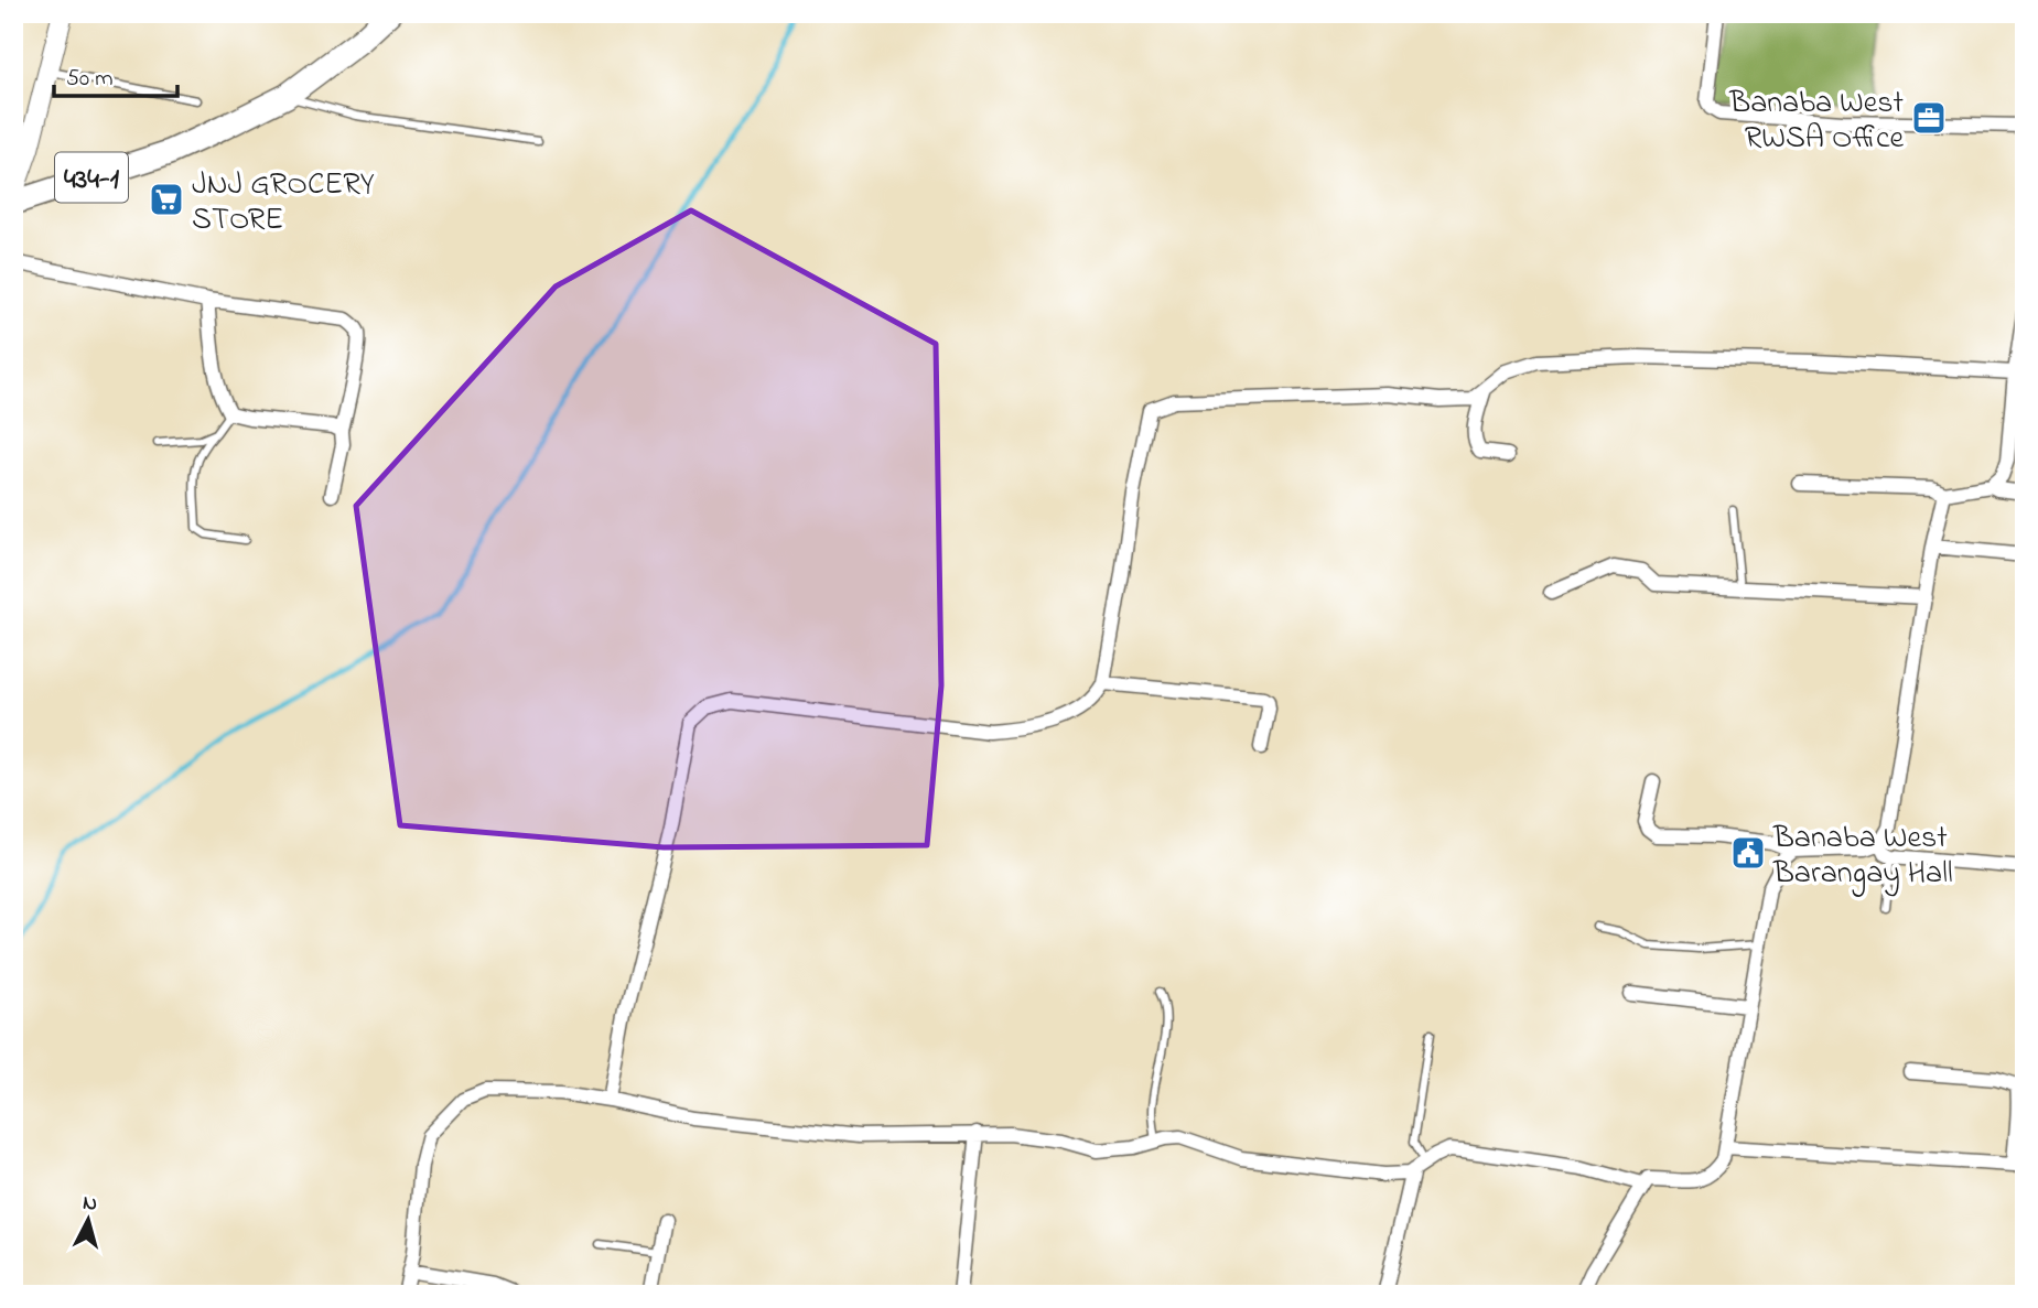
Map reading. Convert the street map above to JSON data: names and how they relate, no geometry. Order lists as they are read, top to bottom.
{
  "streets": {
    "main road": ["434-1"]
  },
  "places": {
    "office": ["Banaba West RWSA Office"],
    "supermarket": ["JNJ GROCERY STORE"],
    "public building": ["Banaba West Barangay Hall"]
  },
  "scale_bar": "50 m",
  "north": "top"
}
